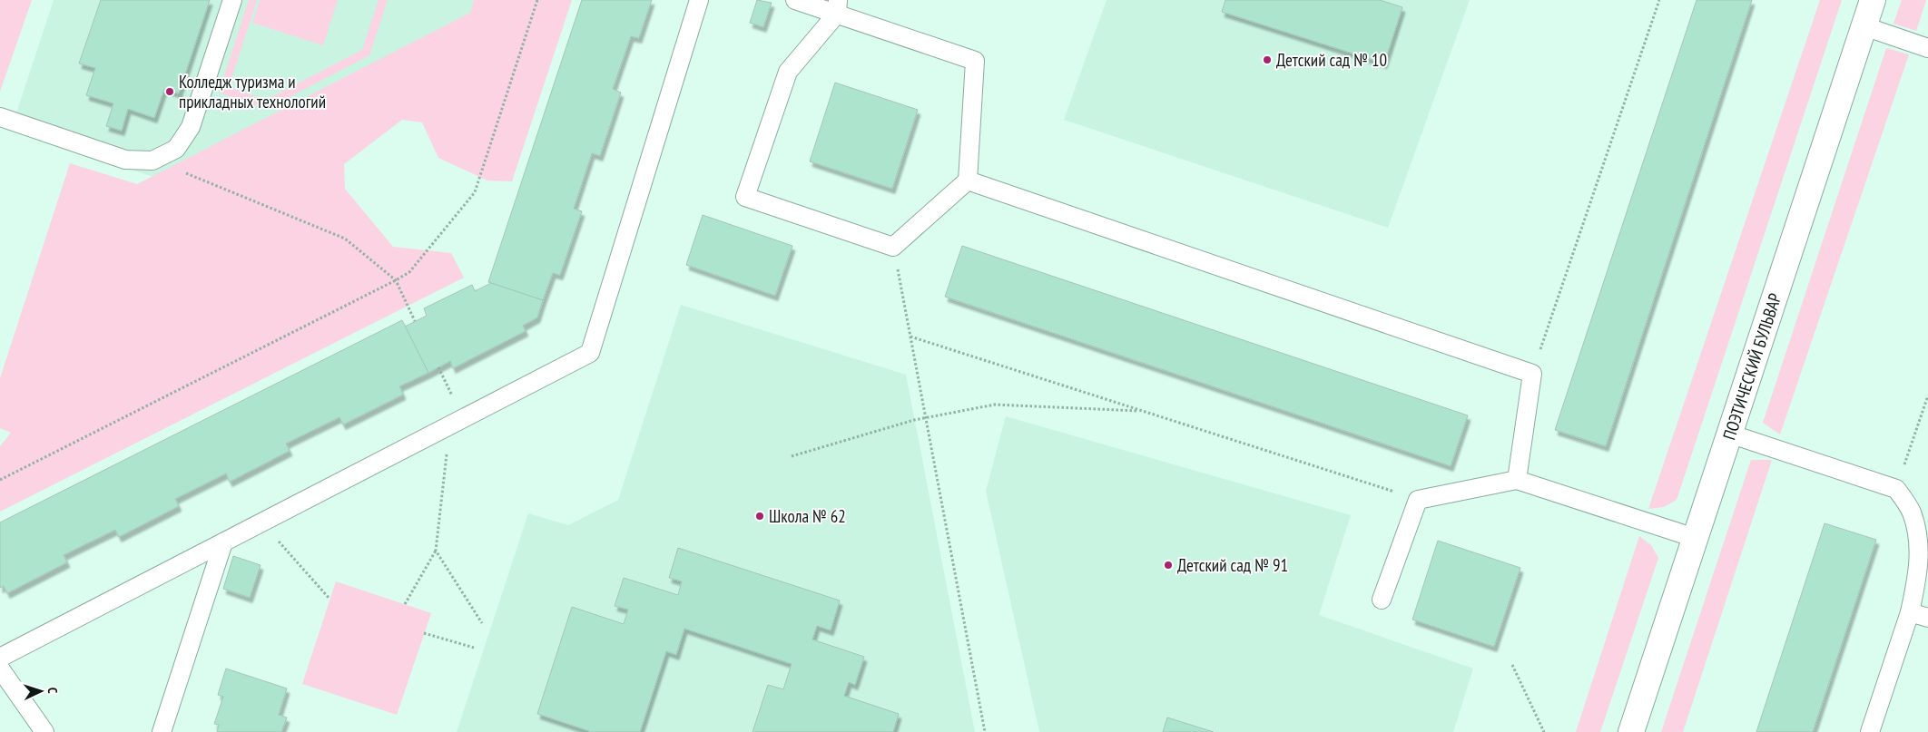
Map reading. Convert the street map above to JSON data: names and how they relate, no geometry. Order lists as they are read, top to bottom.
{
  "streets": {
    "street": ["ПОЭТИЧЕСКИЙ БУЛЬВАР"]
  },
  "places": [
    "Детский сад № 10",
    "Колледж туризма и прикладных технологий",
    "Школа № 62",
    "Детский сад № 91"
  ],
  "north": "right"
}
